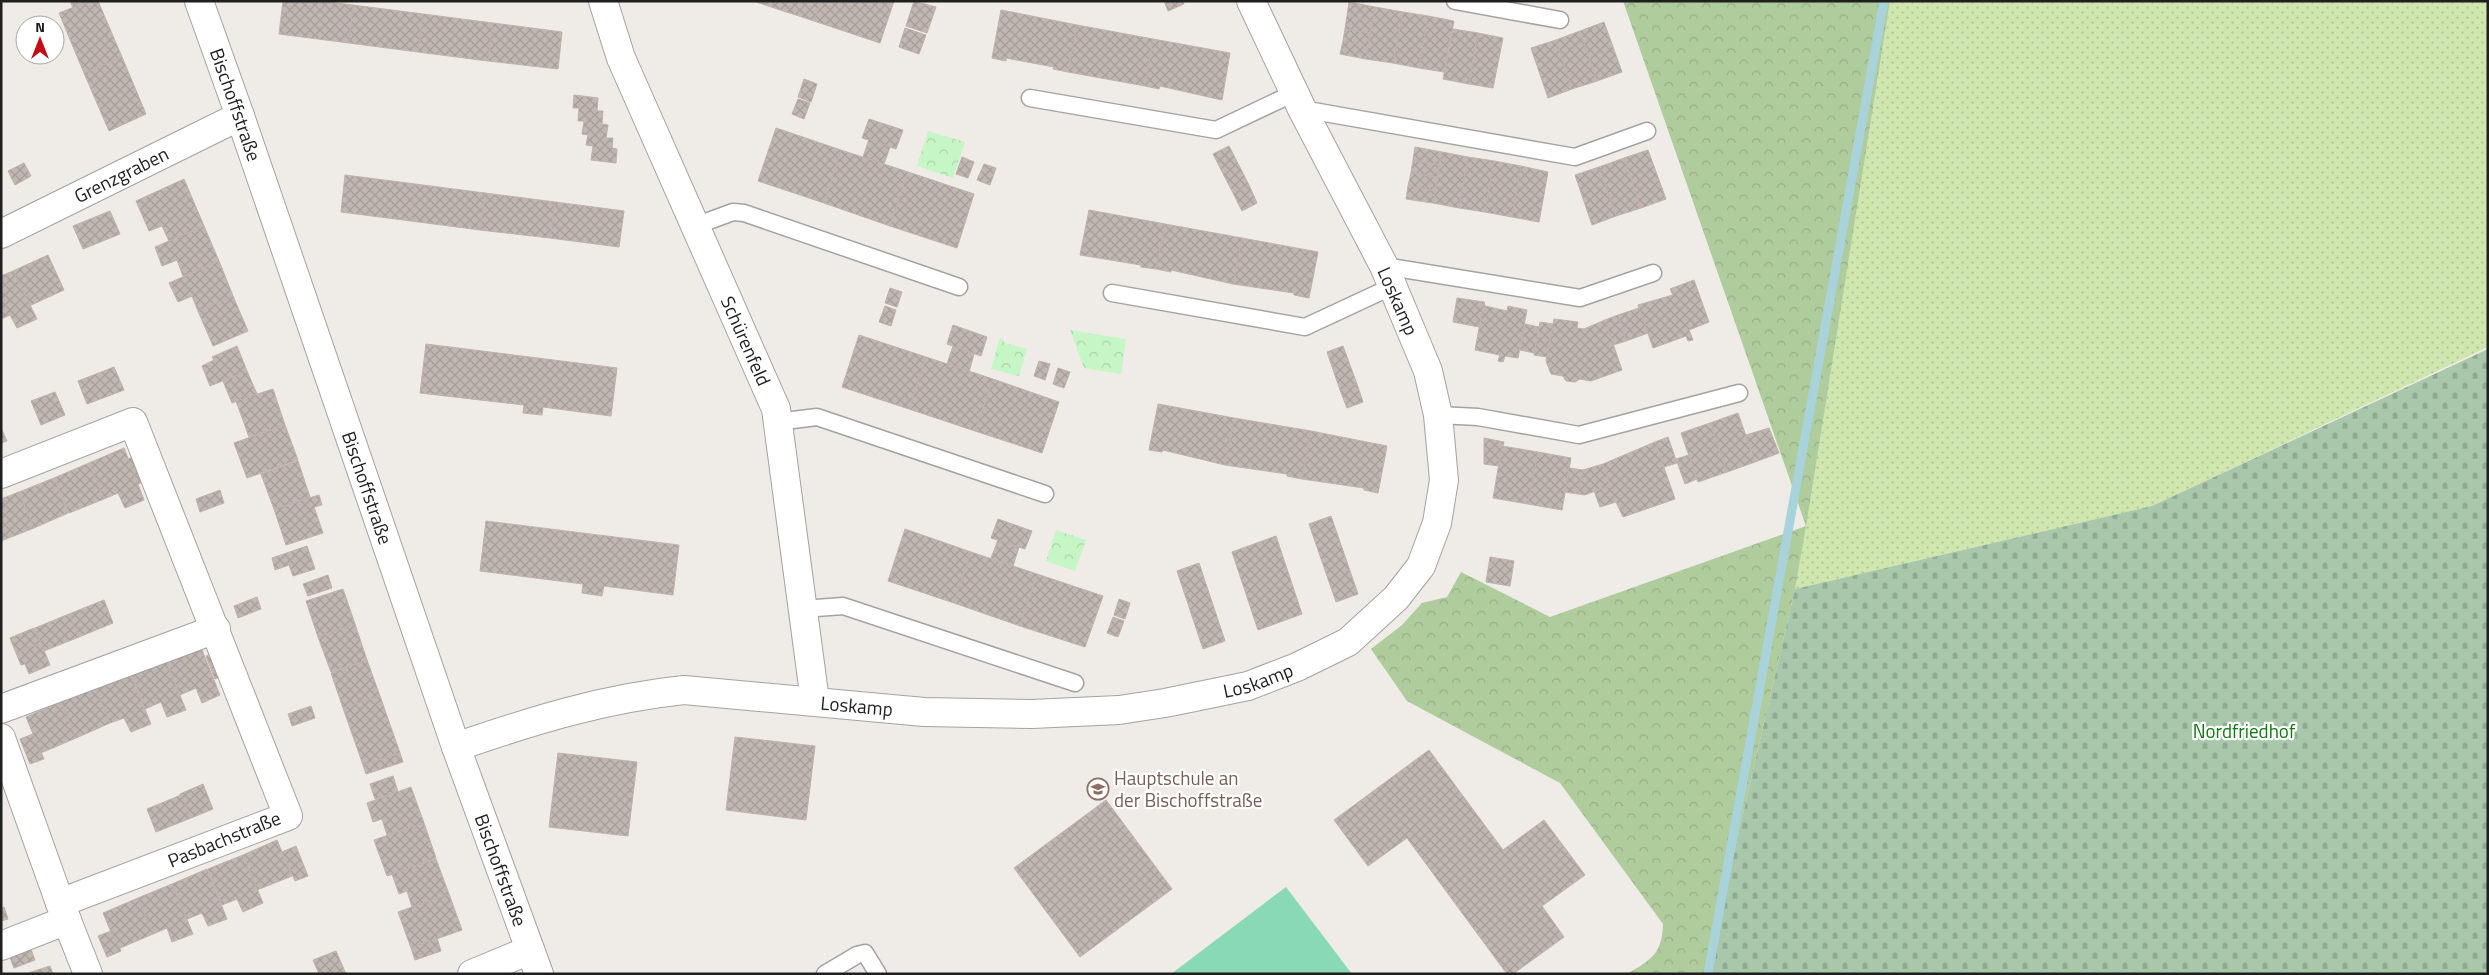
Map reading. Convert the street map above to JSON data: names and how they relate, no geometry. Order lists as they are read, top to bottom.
{
  "streets": {
    "street": [
      "Bischoffstraße",
      "Grenzgraben",
      "Loskamp",
      "Schürenfeld",
      "Pasbachstraße"
    ]
  },
  "crossings": [
    ["Bischoffstraße", "Grenzgraben"],
    ["Bischoffstraße", "Loskamp"],
    ["Loskamp", "Schürenfeld"]
  ],
  "parks": ["Nordfriedhof"],
  "places": {
    "school or university": ["Hauptschule an der Bischoffstraße"]
  },
  "north": "top"
}
